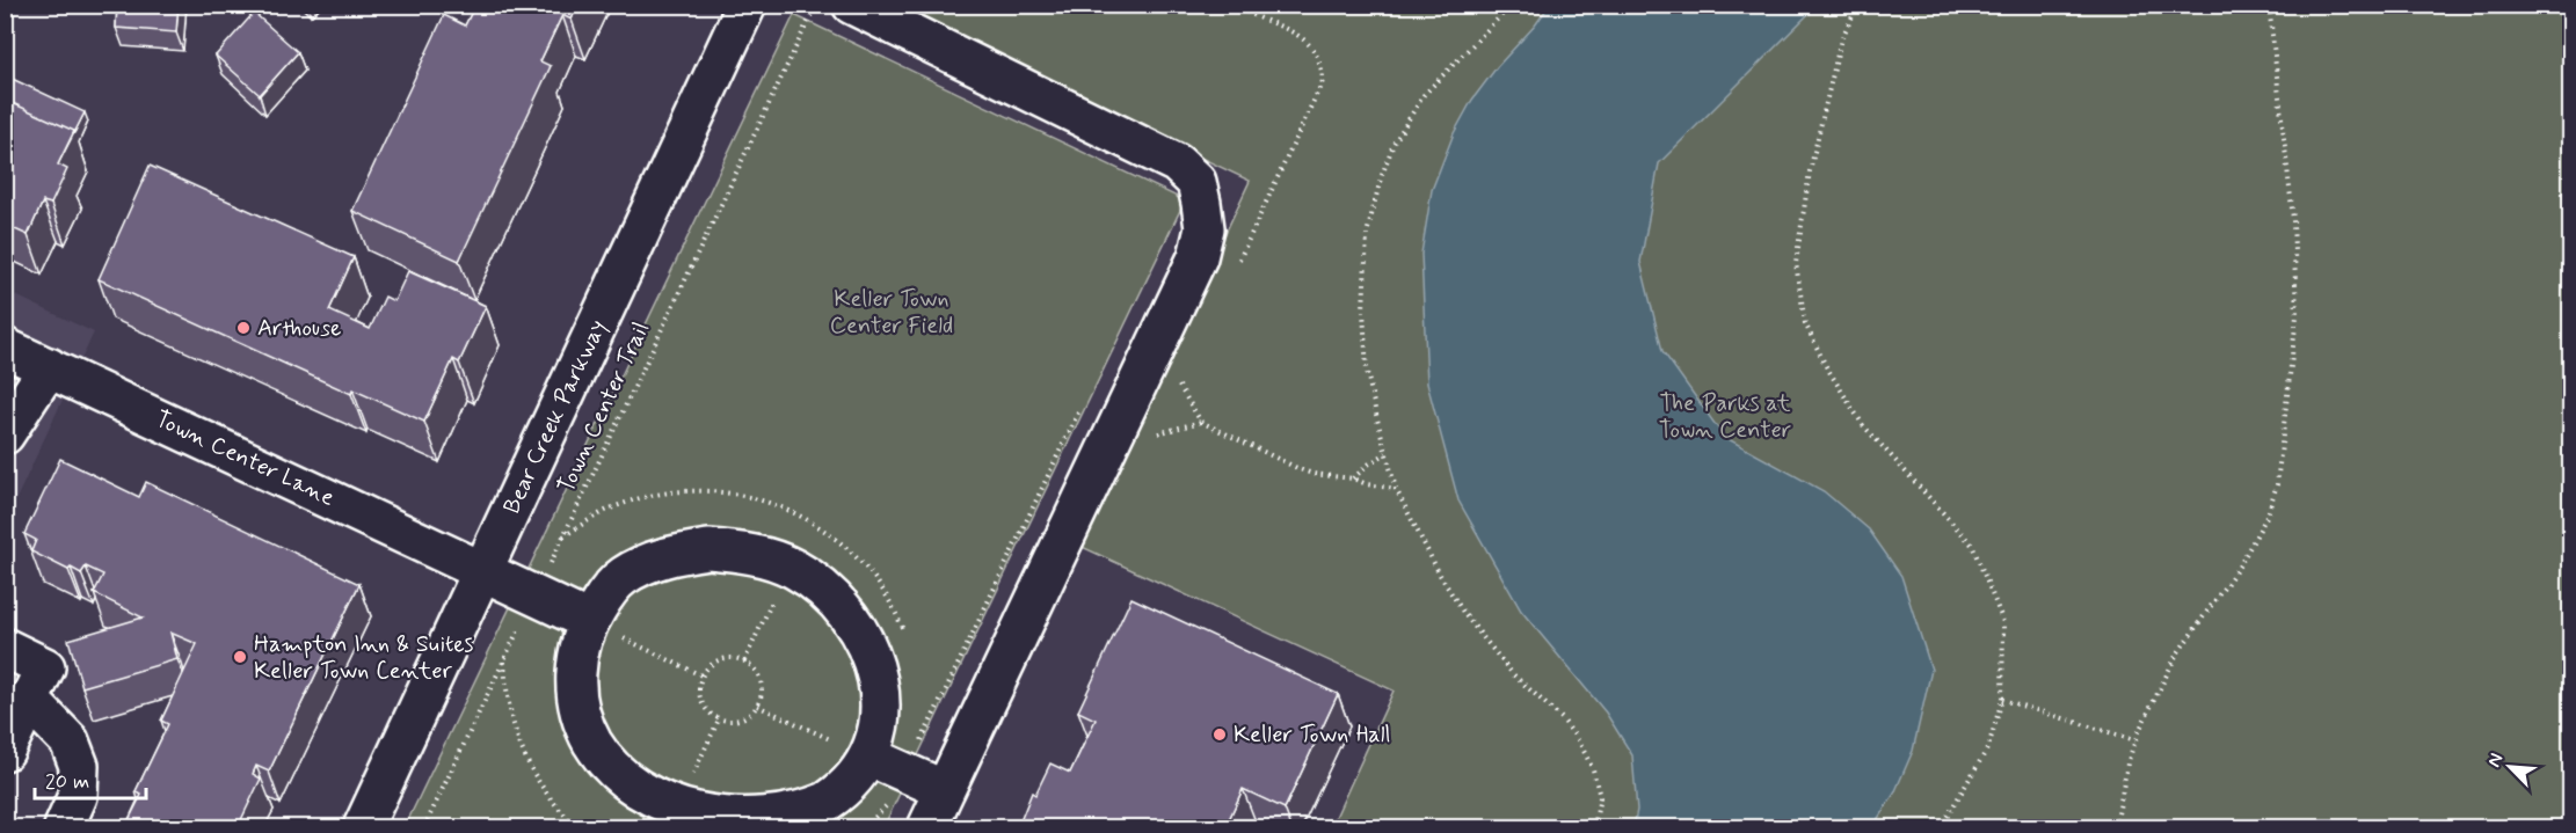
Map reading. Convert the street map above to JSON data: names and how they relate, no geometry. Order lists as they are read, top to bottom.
{
  "streets": {
    "main road": ["Bear Creek Parkway", "Town Center Lane"],
    "path": ["Town Center Trail"]
  },
  "crossings": [
    ["Town Center Trail", "Town Center Lane"],
    ["Bear Creek Parkway", "Town Center Lane"]
  ],
  "parks": ["Keller Town Center Field", "The Parks at Town Center"],
  "places": ["Arthouse", "Hampton Inn & Suites Keller Town Center", "Keller Town Hall"],
  "scale_bar": "20 m",
  "north": "top left"
}
